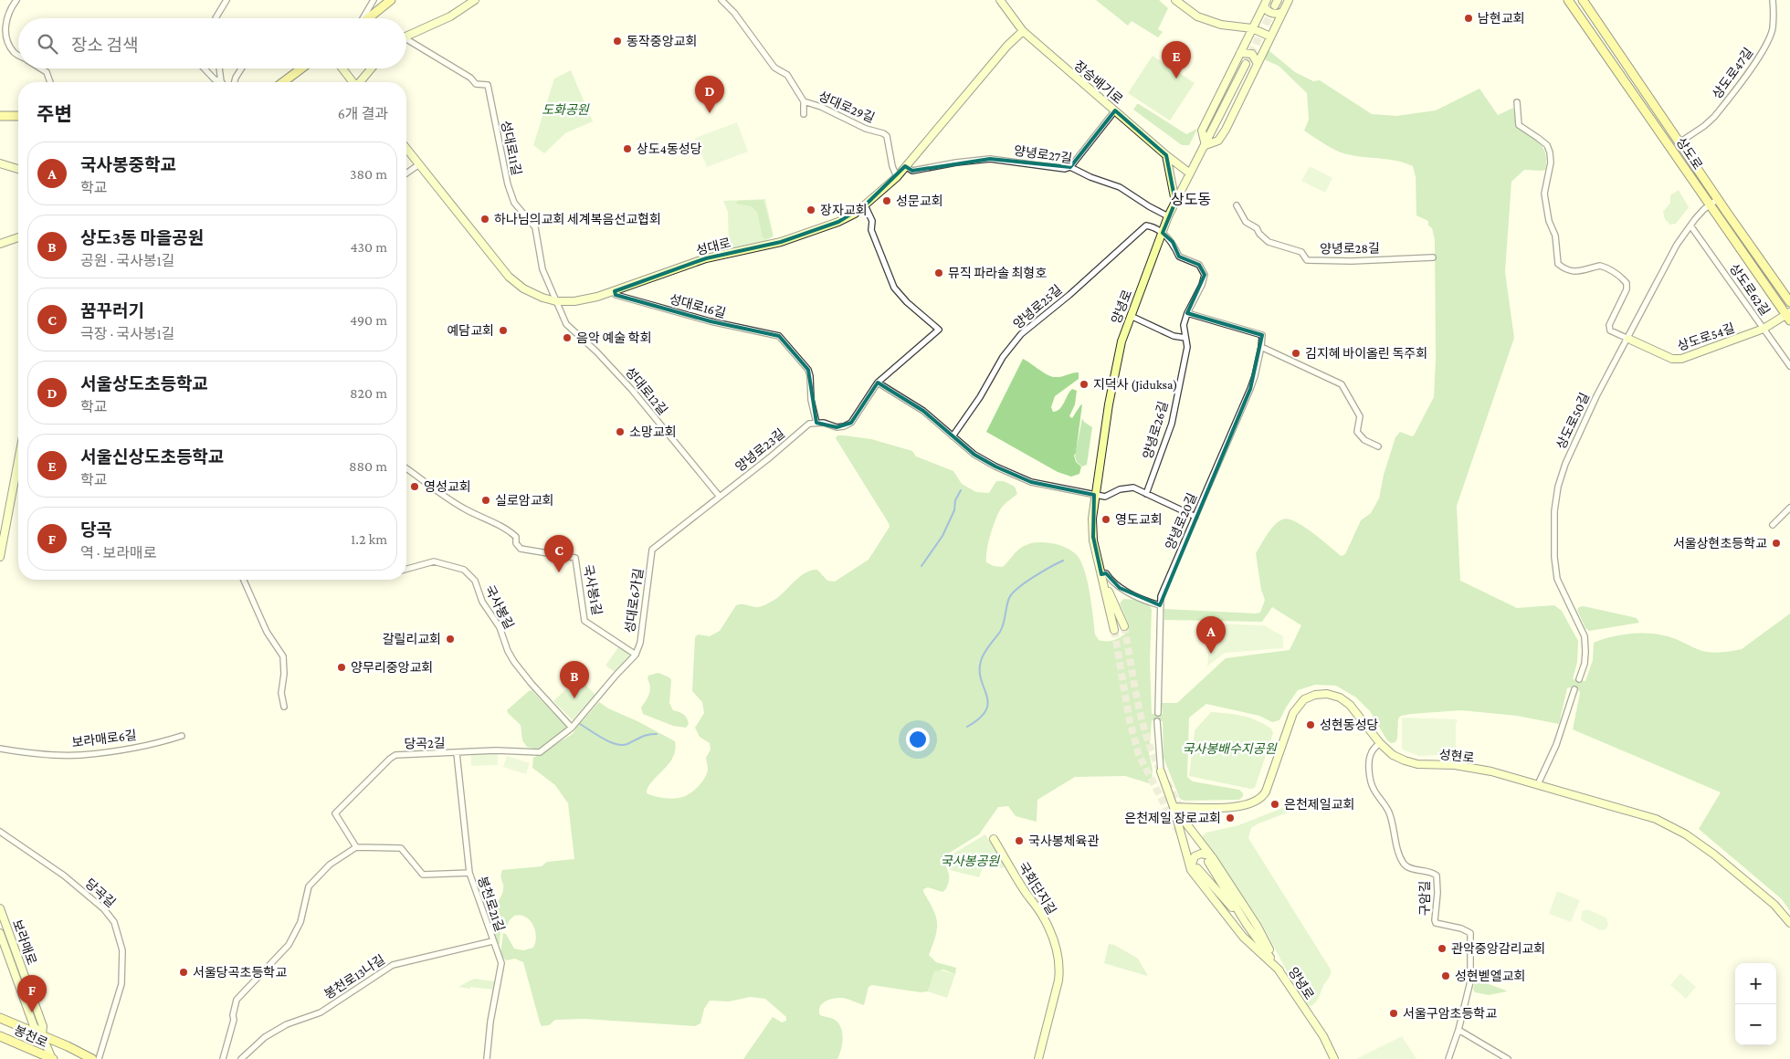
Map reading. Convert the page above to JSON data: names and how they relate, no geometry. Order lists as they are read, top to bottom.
{
  "streets": {
    "main road": [
      "장승배기로",
      "상도로",
      "성대로",
      "양녕로",
      "상도로54길",
      "성현로",
      "국회단지길",
      "보라매로",
      "봉천로"
    ],
    "street": [
      "상도로47길",
      "성대로29길",
      "성대로11길",
      "양녕로27길",
      "양녕로28길",
      "상도로62길",
      "성대로16길",
      "양녕로25길",
      "성대로12길",
      "상도로50길",
      "양녕로26길",
      "양녕로23길",
      "양녕로20길",
      "국사봉1길",
      "성대로6가길",
      "국사봉길",
      "보라매로6길",
      "당곡2길",
      "당곡길",
      "구암길",
      "봉천로21길",
      "봉천로13나길"
    ]
  },
  "crossings": [
    ["상도로47길", "상도로"],
    ["장승배기로", "성대로"],
    ["장승배기로", "양녕로"],
    ["성대로29길", "성대로"],
    ["성대로11길", "성대로"],
    ["성대로11길", "성대로12길"],
    ["상도로", "상도로54길"],
    ["상도로", "상도로50길"],
    ["양녕로27길", "성대로"],
    ["양녕로27길", "양녕로"],
    ["성대로", "성대로16길"],
    ["성대로", "성대로12길"],
    ["상도로62길", "상도로54길"],
    ["상도로62길", "상도로50길"],
    ["성대로16길", "양녕로23길"],
    ["양녕로25길", "양녕로"],
    ["양녕로25길", "양녕로26길"],
    ["양녕로", "양녕로26길"],
    ["상도로54길", "상도로50길"],
    ["성대로12길", "양녕로23길"],
    ["양녕로23길", "성대로6가길"],
    ["국사봉1길", "성대로6가길"],
    ["국사봉길", "당곡2길"],
    ["당곡2길", "봉천로21길"],
    ["성현로", "구암길"],
    ["봉천로21길", "봉천로13나길"],
    ["보라매로", "봉천로"]
  ],
  "districts": ["상도동"],
  "parks": ["도화공원", "국사봉배수지공원", "국사봉공원"],
  "places": [
    "남현교회",
    "동작중앙교회",
    "상도4동성당",
    "성문교회",
    "장자교회",
    "하나님의교회 세계복음선교협회",
    "뮤직 파라솔 최형호",
    "예담교회",
    "음악 예술 학회",
    "김지혜 바이올린 독주회",
    "지덕사 (Jiduksa)",
    "소망교회",
    "영성교회",
    "실로암교회",
    "영도교회",
    "서울상현초등학교",
    "갈릴리교회",
    "양무리중앙교회",
    "성현동성당",
    "은천제일교회",
    "은천제일 장로교회",
    "국사봉체육관",
    "관악중앙감리교회",
    "서울당곡초등학교",
    "성현벧엘교회",
    "서울구암초등학교"
  ],
  "page": {
    "search": "장소 검색",
    "pins": [
      "E",
      "D",
      "C",
      "A",
      "B",
      "F"
    ],
    "heading": ["주변", "6개 결과"],
    "list": [
      {
        "mark": "A",
        "name": "국사봉중학교",
        "note": "학교",
        "value": "380 m"
      },
      {
        "mark": "B",
        "name": "상도3동 마을공원",
        "note": "공원 · 국사봉1길",
        "value": "430 m"
      },
      {
        "mark": "C",
        "name": "꿈꾸러기",
        "note": "극장 · 국사봉1길",
        "value": "490 m"
      },
      {
        "mark": "D",
        "name": "서울상도초등학교",
        "note": "학교",
        "value": "820 m"
      },
      {
        "mark": "E",
        "name": "서울신상도초등학교",
        "note": "학교",
        "value": "880 m"
      },
      {
        "mark": "F",
        "name": "당곡",
        "note": "역 · 보라매로",
        "value": "1.2 km"
      }
    ],
    "map_buttons": ["+", "−"]
  }
}
